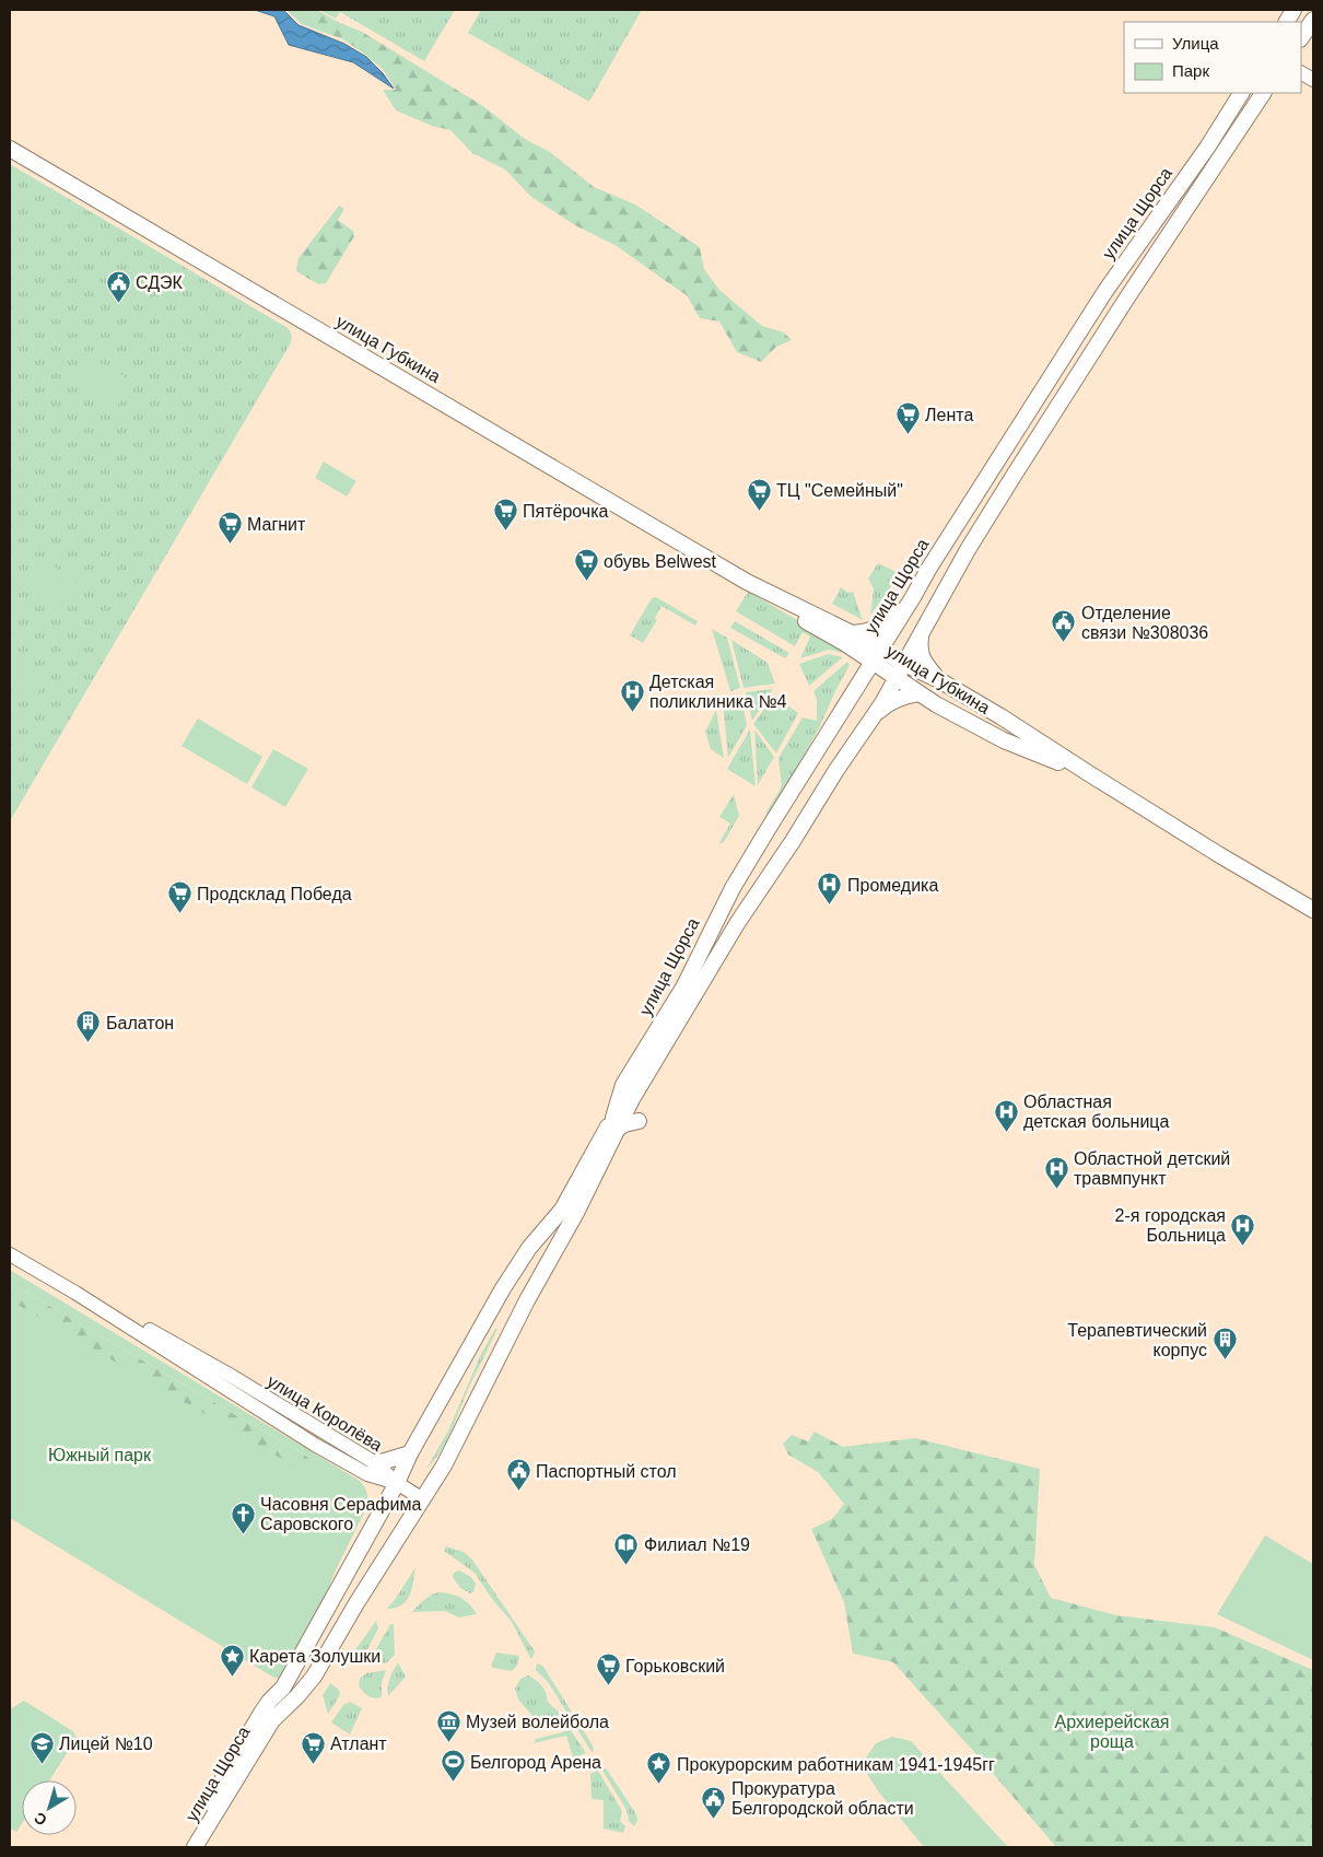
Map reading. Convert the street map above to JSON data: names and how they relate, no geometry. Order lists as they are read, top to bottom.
{
  "streets": {
    "main road": ["улица Щорса", "улица Губкина"],
    "street": ["улица Королёва"]
  },
  "crossings": [
    ["улица Щорса", "улица Губкина"],
    ["улица Щорса", "улица Королёва"]
  ],
  "parks": ["Южный парк", "Архиерейская роща"],
  "places": {
    "public building": [
      "СДЭК",
      "Отделение связи №308036",
      "Паспортный стол",
      "Прокуратура Белгородской области"
    ],
    "supermarket": [
      "Лента",
      "ТЦ \"Семейный\"",
      "Пятёрочка",
      "Магнит",
      "обувь Belwest",
      "Продсклад Победа",
      "Горьковский",
      "Атлант"
    ],
    "hospital": [
      "Детская поликлиника №4",
      "Промедика",
      "Областная детская больница",
      "Областной детский травмпункт",
      "2-я городская Больница"
    ],
    "building": ["Балатон", "Терапевтический корпус"],
    "church": ["Часовня Серафима Саровского"],
    "library": ["Филиал №19"],
    "place": ["Карета Золушки", "Прокурорским работникам 1941-1945гг"],
    "museum": ["Музей волейбола"],
    "school or university": ["Лицей №10"],
    "sports": ["Белгород Арена"]
  },
  "legend": ["Улица", "Парк"],
  "north": "bottom left"
}
